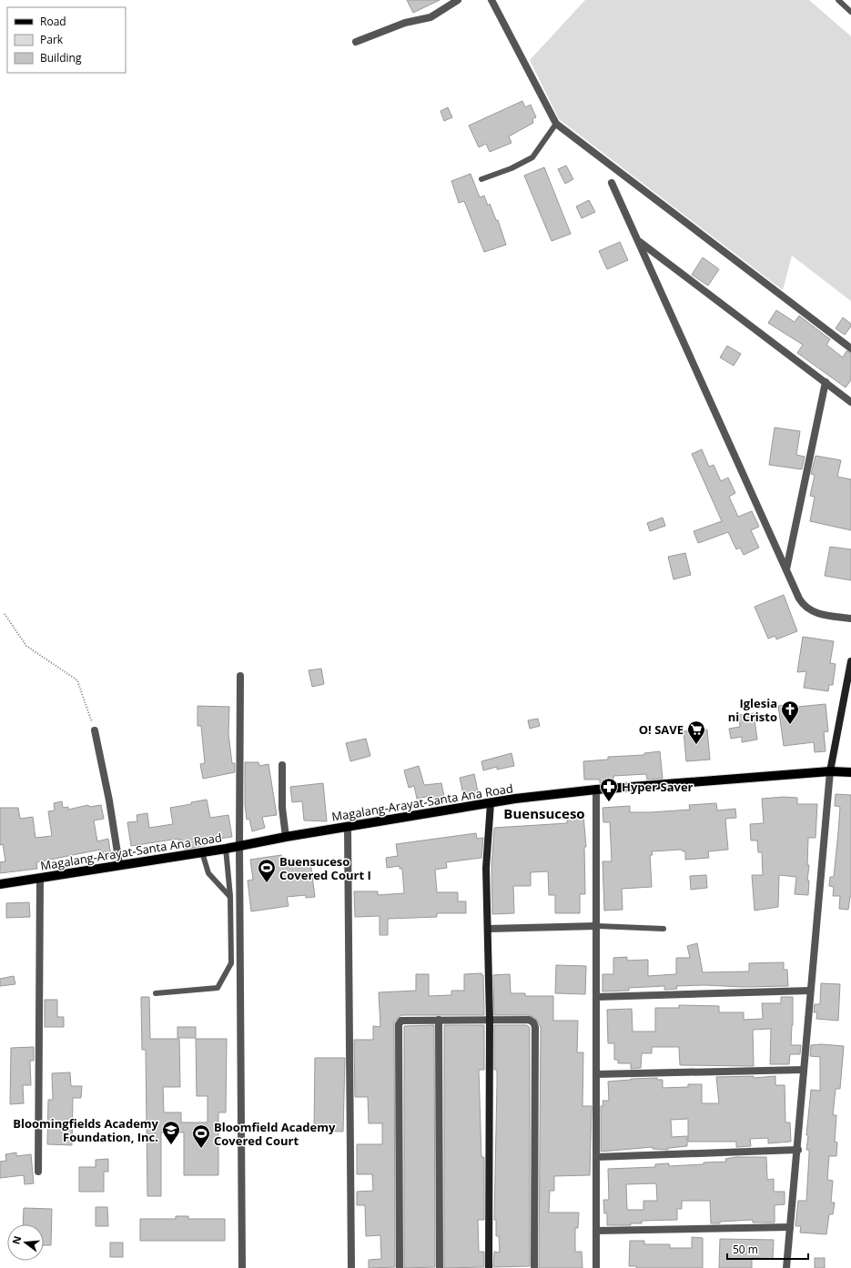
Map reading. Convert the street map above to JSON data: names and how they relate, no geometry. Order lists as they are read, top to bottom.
{
  "streets": {
    "main road": ["Magalang-Arayat-Santa Ana Road"]
  },
  "districts": ["Buensuceso"],
  "places": {
    "church": ["Iglesia ni Cristo"],
    "supermarket": ["O! SAVE"],
    "pharmacy": ["Hyper Saver"],
    "sports": ["Buensuceso Covered Court I", "Bloomfield Academy Covered Court"],
    "school or university": ["Bloomingfields Academy Foundation, Inc."]
  },
  "legend": ["Road", "Park", "Building"],
  "scale_bar": "50 m",
  "north": "left"
}
